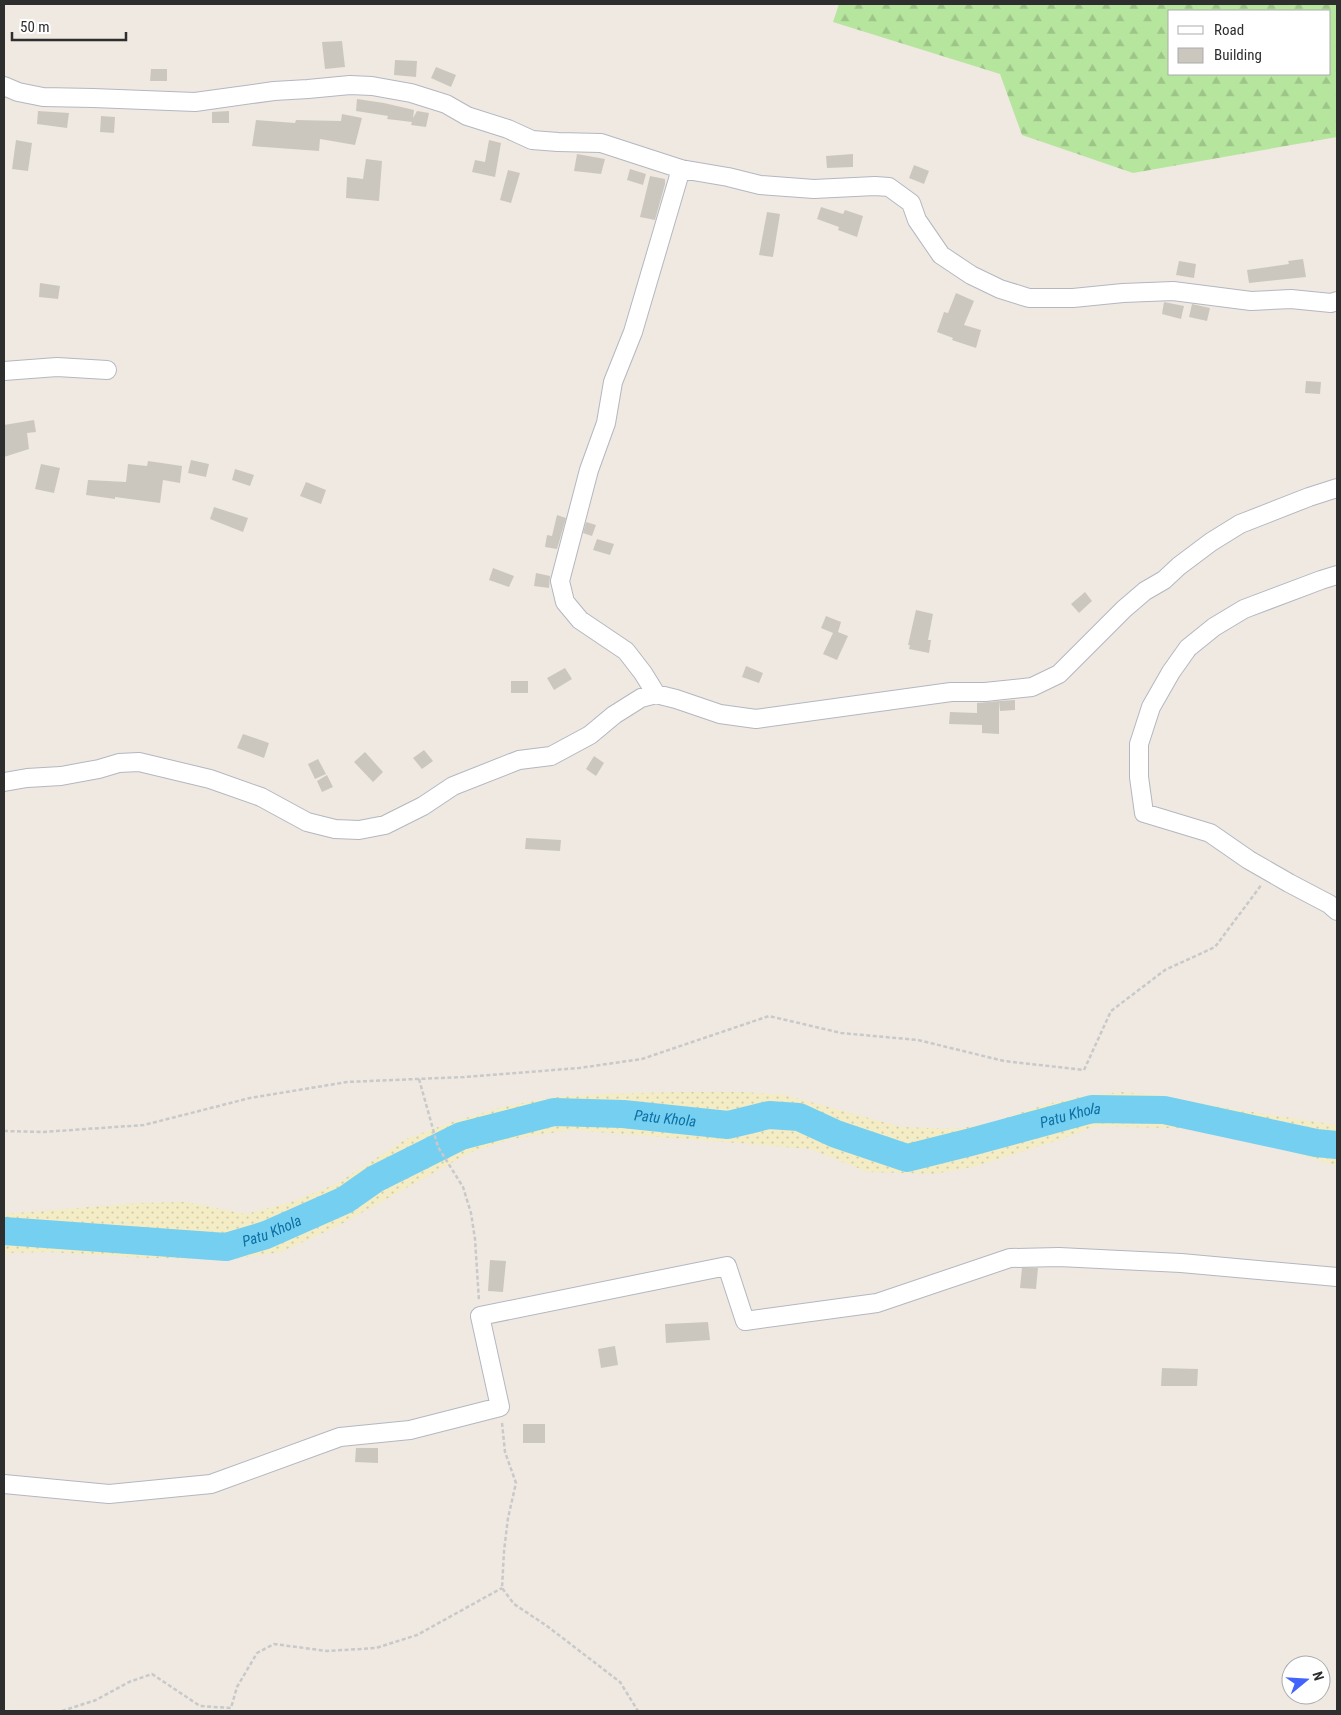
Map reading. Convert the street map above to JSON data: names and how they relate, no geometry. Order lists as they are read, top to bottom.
{
  "water": ["Patu Khola"],
  "legend": ["Road", "Building"],
  "scale_bar": "50 m",
  "north": "right"
}
